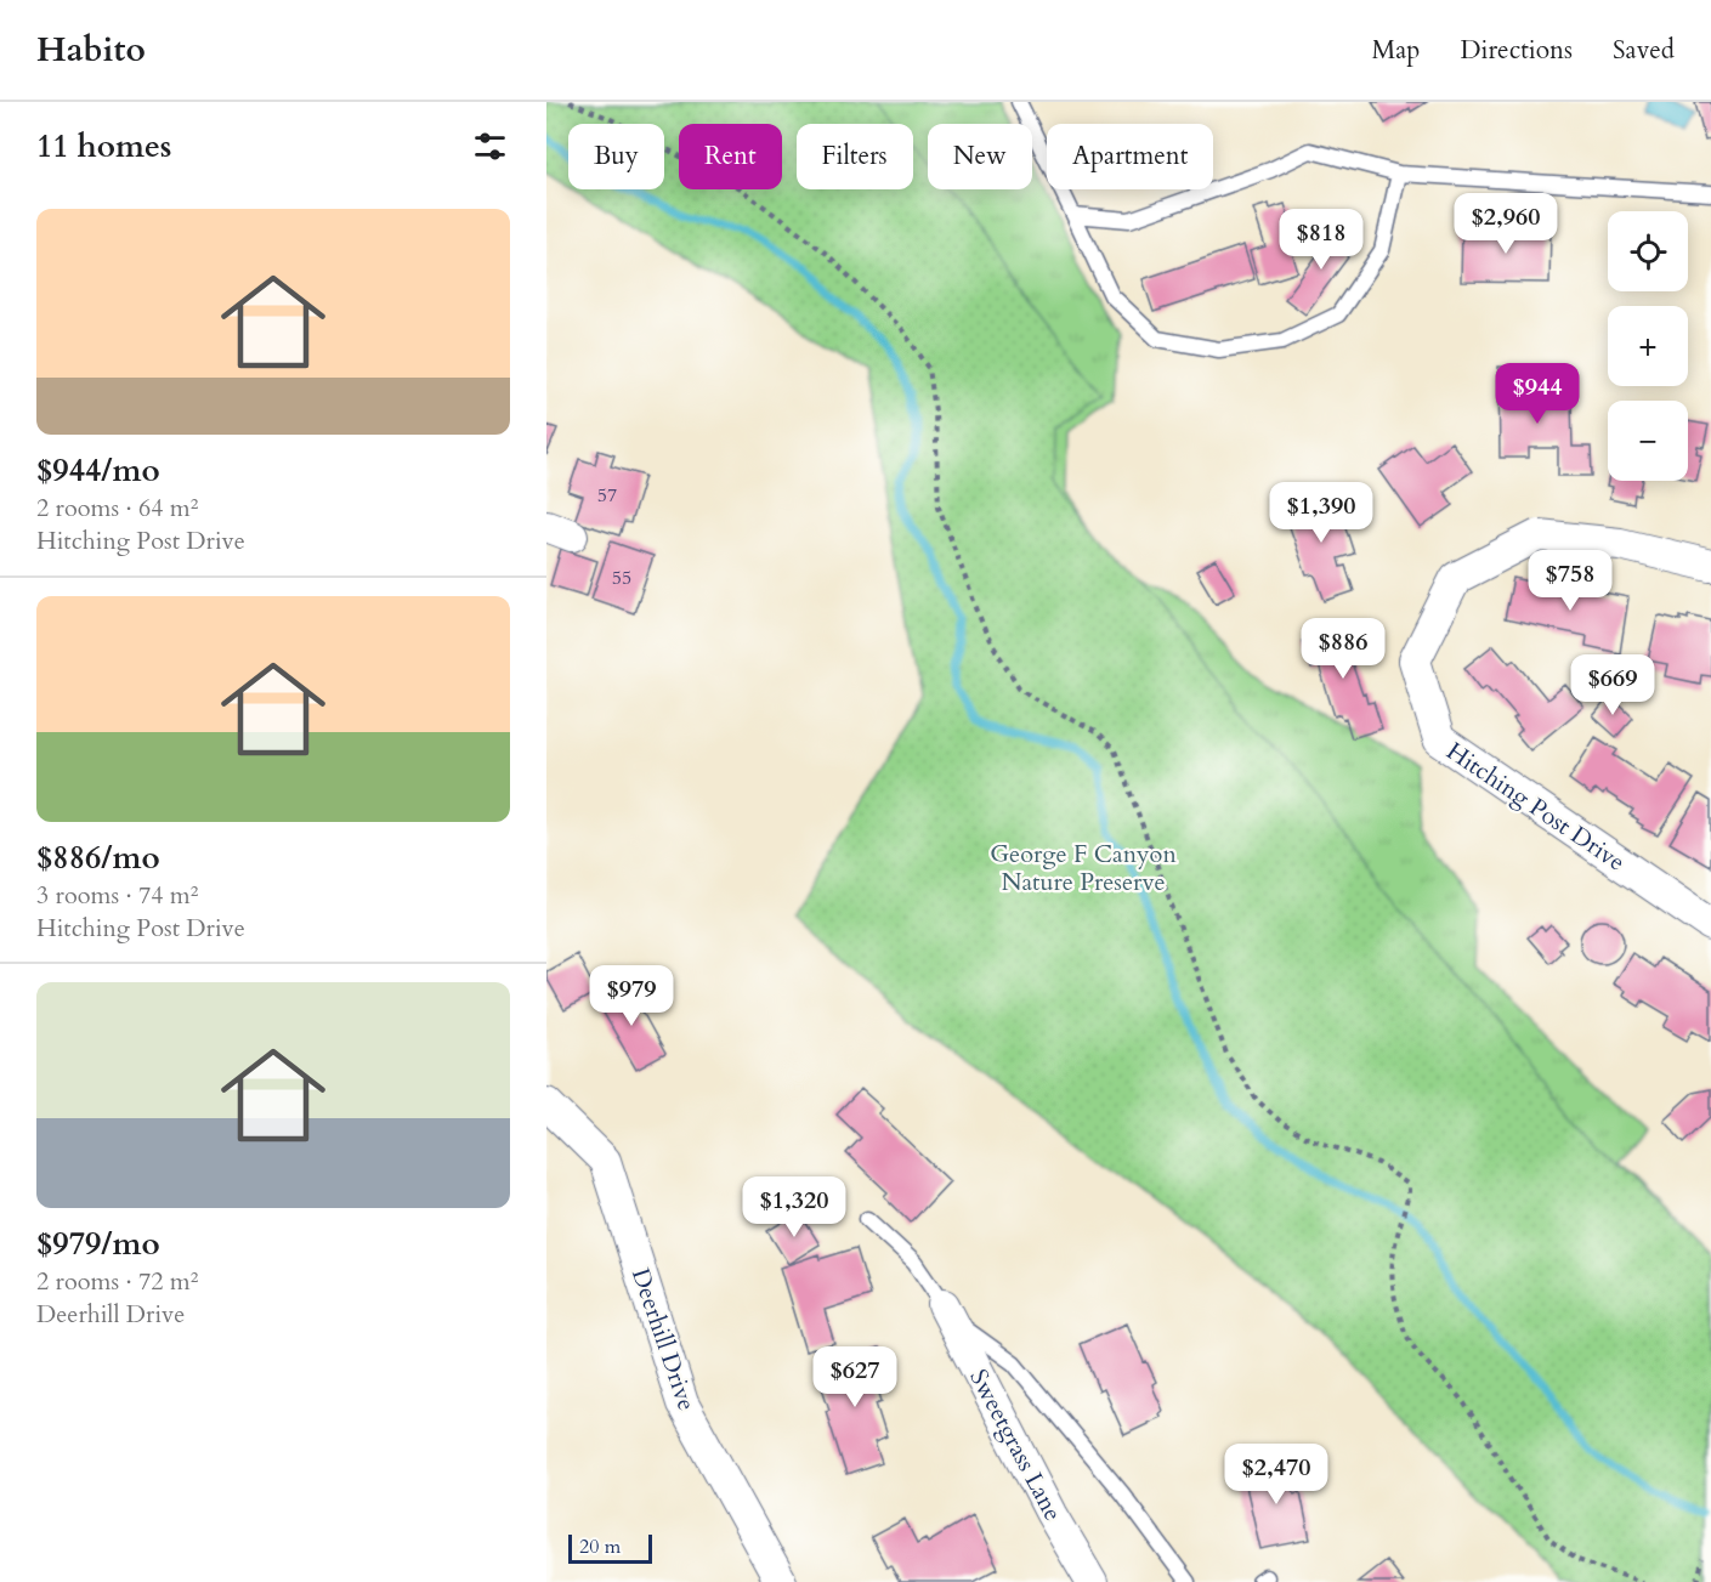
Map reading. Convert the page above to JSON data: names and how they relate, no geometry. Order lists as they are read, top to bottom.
{
  "streets": {
    "street": ["Hitching Post Drive", "Deerhill Drive", "Sweetgrass Lane"]
  },
  "parks": ["George F Canyon Nature Preserve"],
  "house_numbers": ["57", "55"],
  "scale_bar": "20 m",
  "page": {
    "header": "Habito",
    "nav": ["Map", "Directions", "Saved"],
    "heading": "11 homes",
    "chip": [
      "Buy",
      "Rent",
      "Filters",
      "New",
      "Apartment"
    ],
    "list": [
      {
        "name": "$944/mo",
        "note": "2 rooms · 64 m² · Hitching Post Drive"
      },
      {
        "name": "$886/mo",
        "note": "3 rooms · 74 m² · Hitching Post Drive"
      },
      {
        "name": "$979/mo",
        "note": "2 rooms · 72 m² · Deerhill Drive"
      }
    ],
    "price": [
      "$2,960",
      "$818",
      "$944",
      "$1,390",
      "$758",
      "$886",
      "$669",
      "$979",
      "$1,320",
      "$627",
      "$2,470"
    ],
    "map_buttons": ["+", "−"],
    "scale": "20 m"
  }
}
